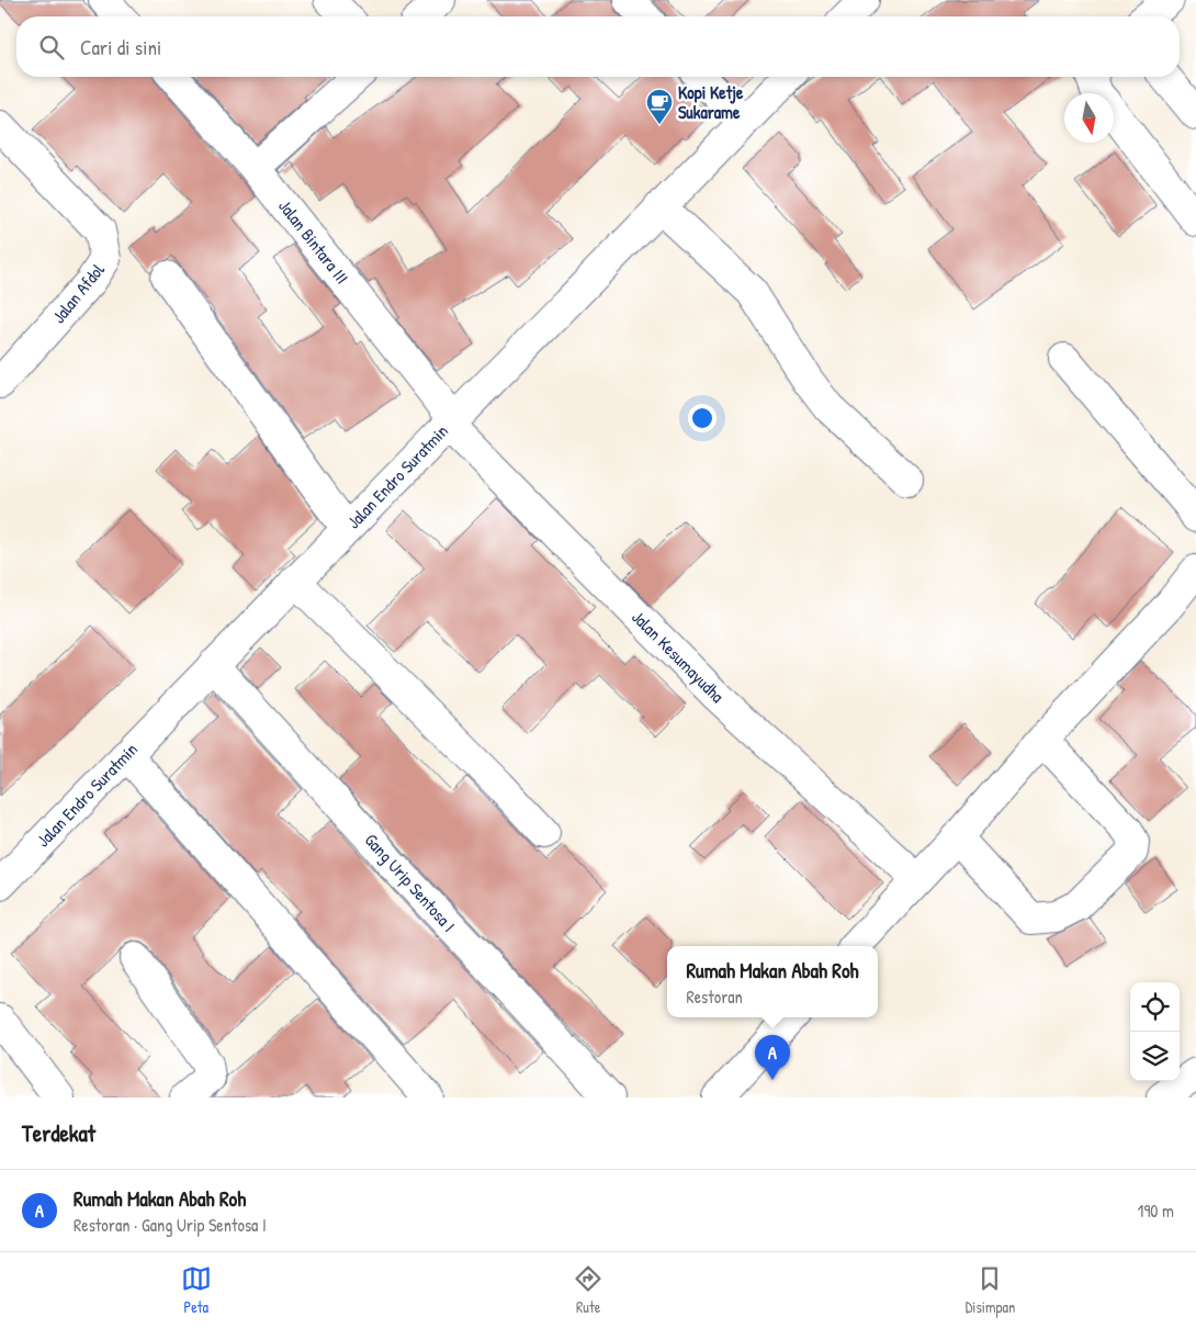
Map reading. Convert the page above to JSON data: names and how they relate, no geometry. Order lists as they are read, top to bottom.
{
  "streets": {
    "street": [
      "Jalan Bintara III",
      "Jalan Afdol",
      "Jalan Endro Suratmin",
      "Jalan Kesumayudha",
      "Gang Urip Sentosa I"
    ]
  },
  "crossings": [
    ["Jalan Bintara III", "Jalan Endro Suratmin"],
    ["Jalan Bintara III", "Jalan Kesumayudha"],
    ["Jalan Endro Suratmin", "Jalan Kesumayudha"],
    ["Jalan Endro Suratmin", "Gang Urip Sentosa I"]
  ],
  "places": {
    "cafe": ["Kopi Ketje Sukarame"]
  },
  "north": "bottom",
  "page": {
    "search": "Cari di sini",
    "popup": ["Rumah Makan Abah Roh", "Restoran"],
    "pins": "A",
    "heading": "Terdekat",
    "list": [
      {
        "mark": "A",
        "name": "Rumah Makan Abah Roh",
        "note": "Restoran · Gang Urip Sentosa I",
        "value": "190 m"
      }
    ],
    "nav": ["Peta", "Rute", "Disimpan"]
  }
}
